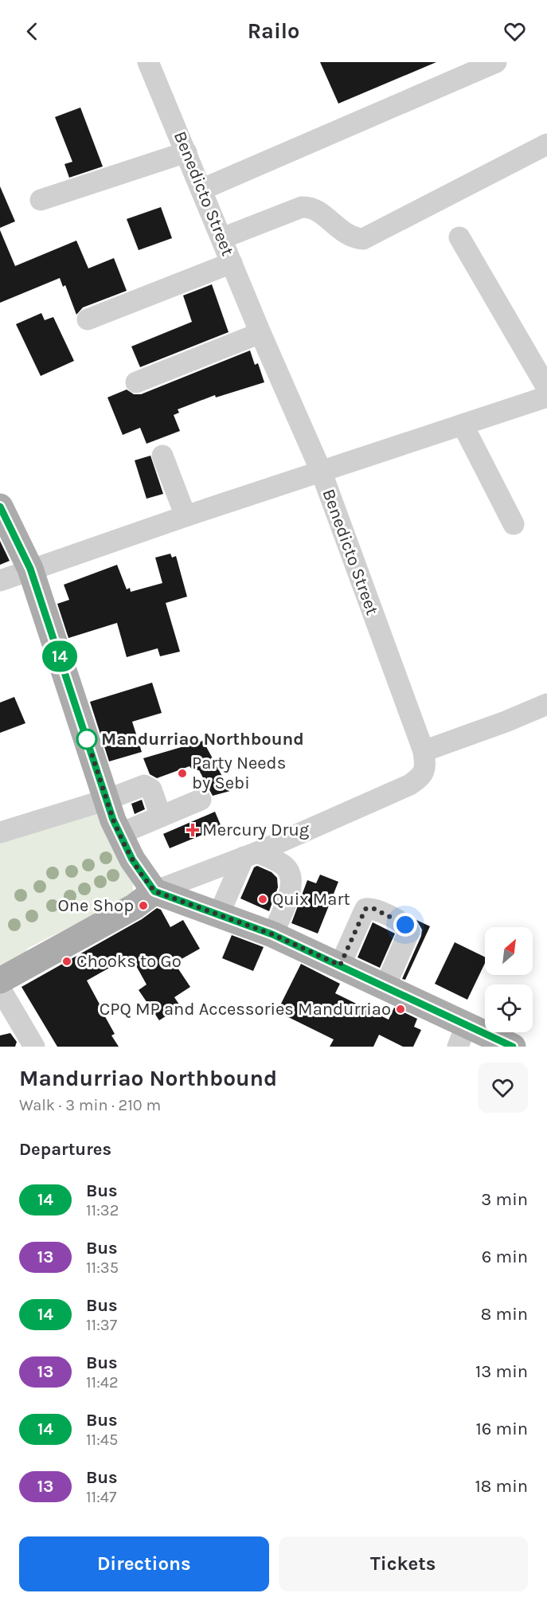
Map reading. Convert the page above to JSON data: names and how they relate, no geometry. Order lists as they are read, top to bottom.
{
  "streets": {
    "street": ["Benedicto Street"]
  },
  "places": {
    "other": [
      "Mandurriao Northbound",
      "Party Needs by Sebi",
      "Quix Mart",
      "One Shop",
      "Chooks to Go",
      "CPQ MP and Accessories Mandurriao"
    ],
    "health": ["Mercury Drug"]
  },
  "lines": ["bus line 14"],
  "north": "top right",
  "page": {
    "header": "Railo",
    "on_map": "14",
    "heading": [
      ["Mandurriao Northbound", "Walk · 3 min · 210 m"],
      "Departures"
    ],
    "list": [
      {
        "mark": "14",
        "name": "Bus",
        "note": "11:32",
        "value": "3 min"
      },
      {
        "mark": "13",
        "name": "Bus",
        "note": "11:35",
        "value": "6 min"
      },
      {
        "mark": "14",
        "name": "Bus",
        "note": "11:37",
        "value": "8 min"
      },
      {
        "mark": "13",
        "name": "Bus",
        "note": "11:42",
        "value": "13 min"
      },
      {
        "mark": "14",
        "name": "Bus",
        "note": "11:45",
        "value": "16 min"
      },
      {
        "mark": "13",
        "name": "Bus",
        "note": "11:47",
        "value": "18 min"
      }
    ],
    "buttons": ["Directions", "Tickets"]
  }
}
